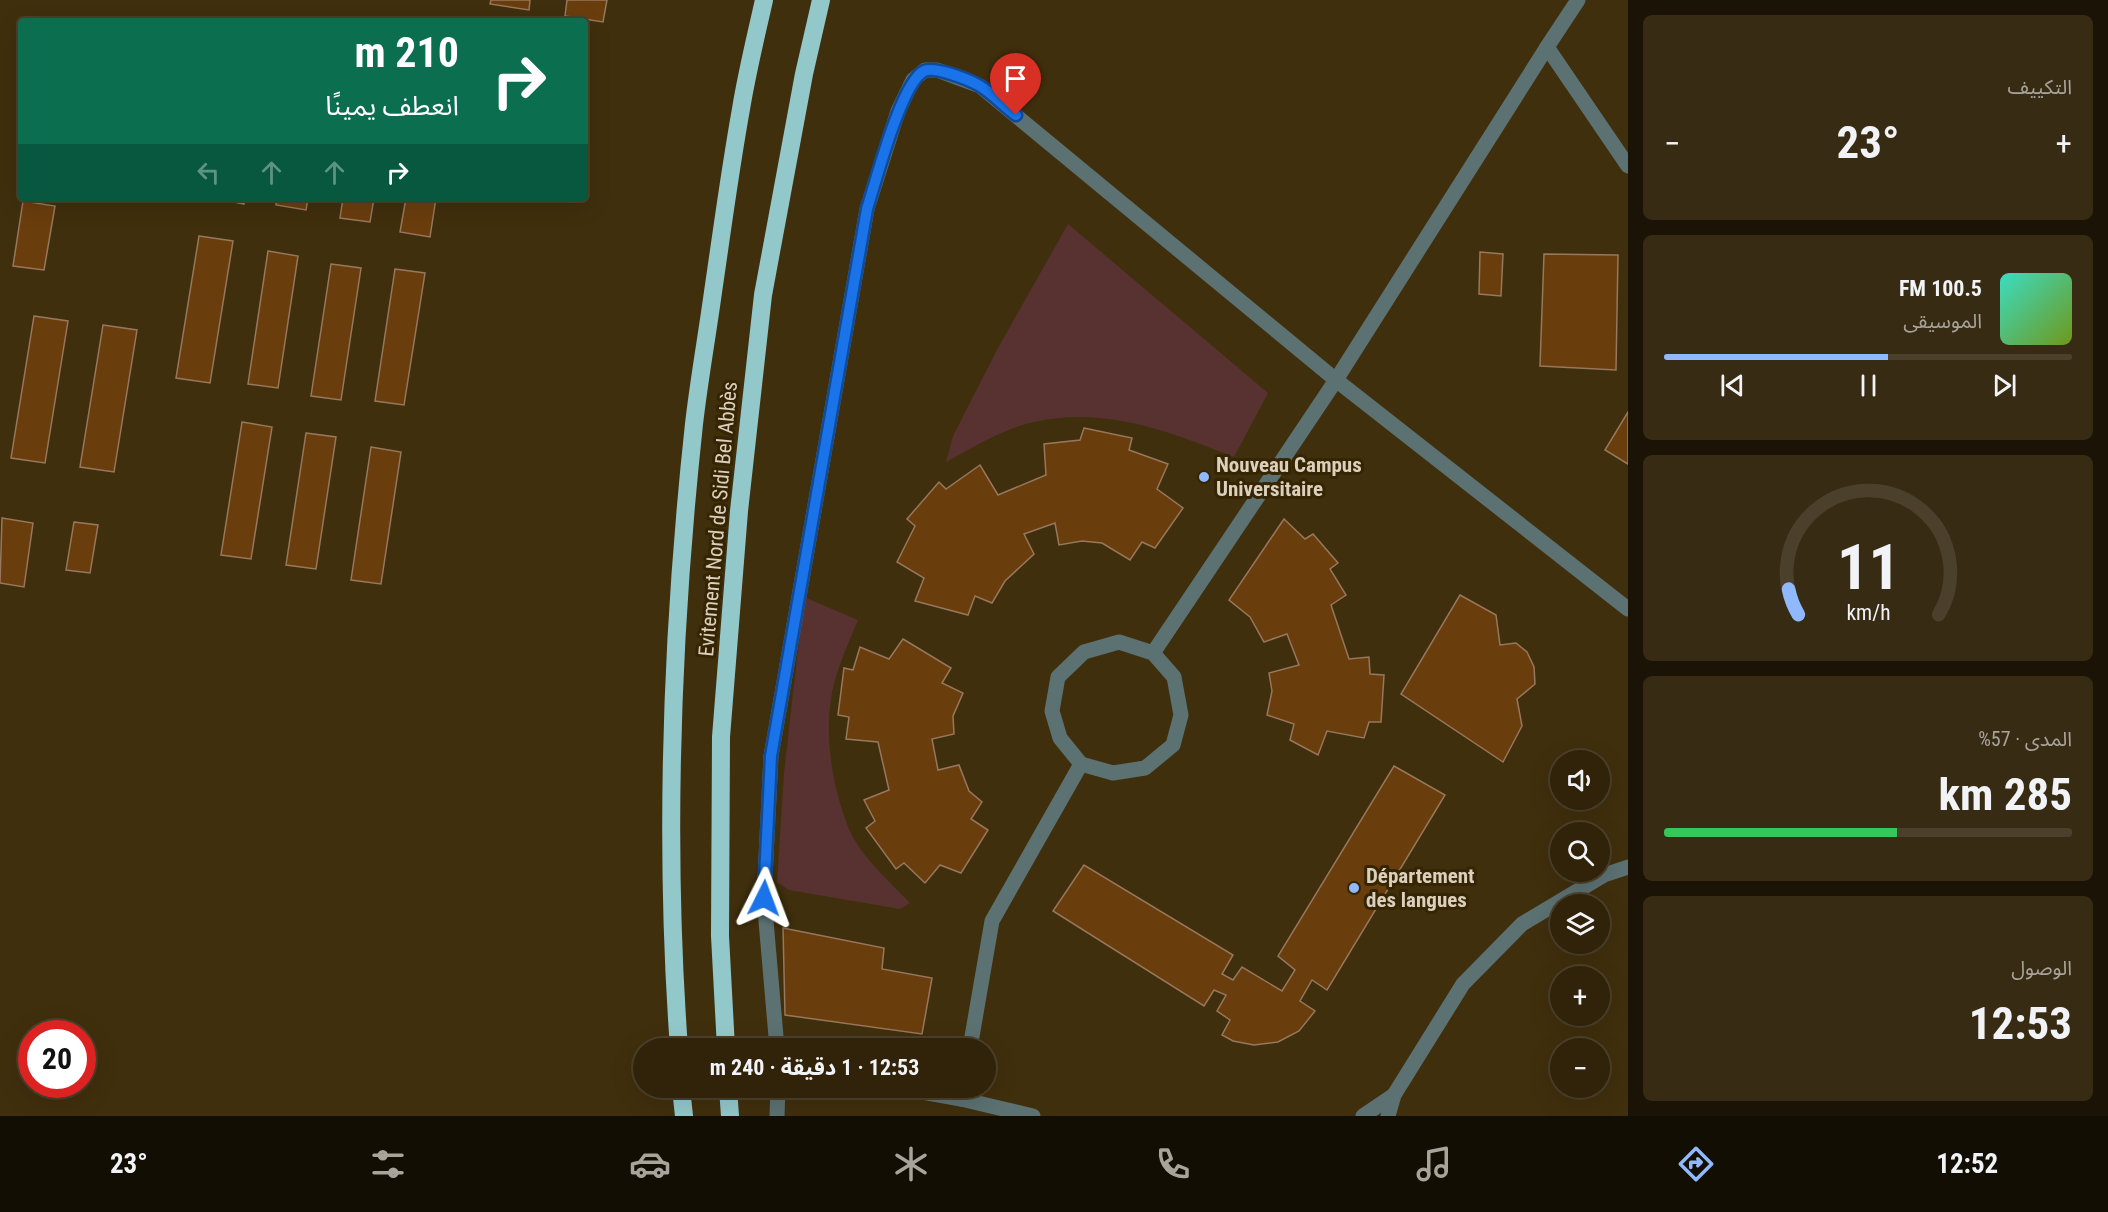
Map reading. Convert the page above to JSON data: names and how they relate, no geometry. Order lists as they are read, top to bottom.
{
  "streets": {
    "highway": ["Evitement Nord de Sidi Bel Abbès"]
  },
  "places": ["Nouveau Campus Universitaire", "Département des langues"],
  "page": {
    "tile": [
      "التكييف",
      ["المدى · 57%", "285 km"],
      ["الوصول", "12:53"]
    ],
    "turn": ["210 m", "انعطف يمينًا"],
    "heat": ["−", "23°", "+"],
    "song": ["100.5 FM", "الموسيقى"],
    "map_buttons": ["+", "−"],
    "limit": "20",
    "trip": "12:53 · 1 دقيقة · 240 m",
    "tabs": ["12:52", "23°"],
    "gauge": ["11", "km/h"]
  }
}
